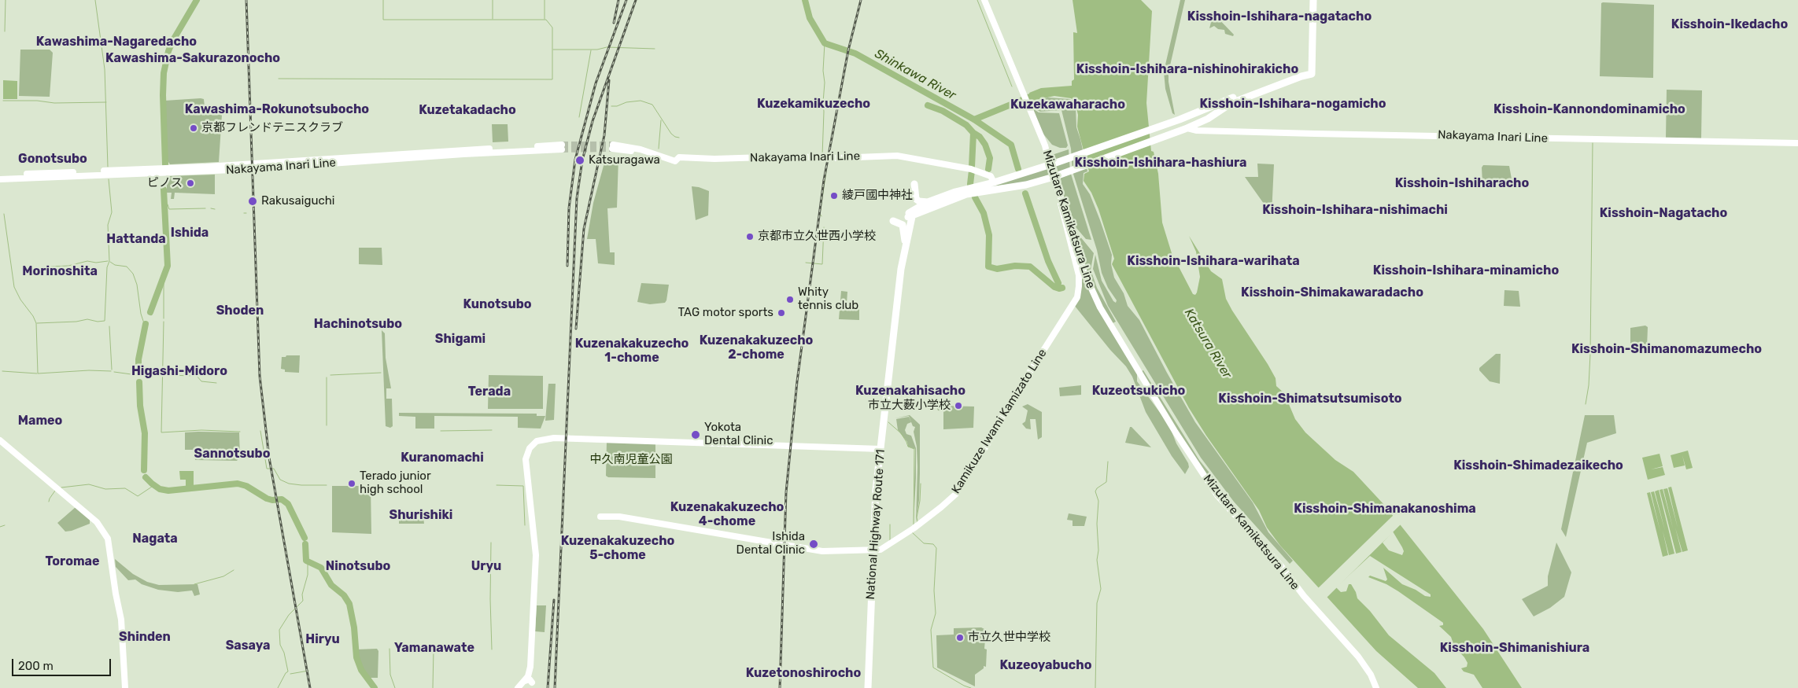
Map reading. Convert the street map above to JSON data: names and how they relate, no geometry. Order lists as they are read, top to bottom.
{
  "streets": {
    "highway": ["National Highway Route 171"],
    "main road": ["Nakayama Inari Line", "Mizutare Kamikatsura Line", "Kamikuze Iwami Kamizato Line"]
  },
  "crossings": [
    ["Mizutare Kamikatsura Line", "Kamikuze Iwami Kamizato Line"],
    ["Kamikuze Iwami Kamizato Line", "National Highway Route 171"]
  ],
  "districts": [
    "Kisshoin-Ishihara-nagatacho",
    "Kisshoin-Ikedacho",
    "Kawashima-Nagaredacho",
    "Kawashima-Sakurazonocho",
    "Kisshoin-Ishihara-nishinohirakicho",
    "Kuzekamikuzecho",
    "Kisshoin-Ishihara-nogamicho",
    "Kuzekawaharacho",
    "Kawashima-Rokunotsubocho",
    "Kisshoin-Kannondominamicho",
    "Kuzetakadacho",
    "Gonotsubo",
    "Kisshoin-Ishihara-hashiura",
    "Kisshoin-Ishiharacho",
    "Kisshoin-Ishihara-nishimachi",
    "Kisshoin-Nagatacho",
    "Ishida",
    "Hattanda",
    "Kisshoin-Ishihara-warihata",
    "Kisshoin-Ishihara-minamicho",
    "Morinoshita",
    "Kisshoin-Shimakawaradacho",
    "Kunotsubo",
    "Shoden",
    "Hachinotsubo",
    "Shigami",
    "Kuzenakakuzecho 2-chome",
    "Kuzenakakuzecho 1-chome",
    "Kisshoin-Shimanomazumecho",
    "Higashi-Midoro",
    "Kuzenakahisacho",
    "Kuzeotsukicho",
    "Terada",
    "Kisshoin-Shimatsutsumisoto",
    "Mameo",
    "Sannotsubo",
    "Kuranomachi",
    "Kisshoin-Shimadezaikecho",
    "Kuzenakakuzecho 4-chome",
    "Kisshoin-Shimanakanoshima",
    "Shurishiki",
    "Nagata",
    "Kuzenakakuzecho 5-chome",
    "Toromae",
    "Ninotsubo",
    "Uryu",
    "Shinden",
    "Hiryu",
    "Sasaya",
    "Yamanawate",
    "Kisshoin-Shimanishiura",
    "Kuzeoyabucho",
    "Kuzetonoshirocho"
  ],
  "water": ["Shinkawa River", "Katsura River"],
  "parks": ["中久南児童公園"],
  "places": [
    "京都フレンドテニスクラブ",
    "Katsuragawa",
    "ピノス",
    "綾戸國中神社",
    "Rakusaiguchi",
    "京都市立久世西小学校",
    "Whity tennis club",
    "TAG motor sports",
    "市立大薮小学校",
    "Yokota Dental Clinic",
    "Terado junior high school",
    "Ishida Dental Clinic",
    "市立久世中学校"
  ],
  "scale_bar": "200 m"
}
